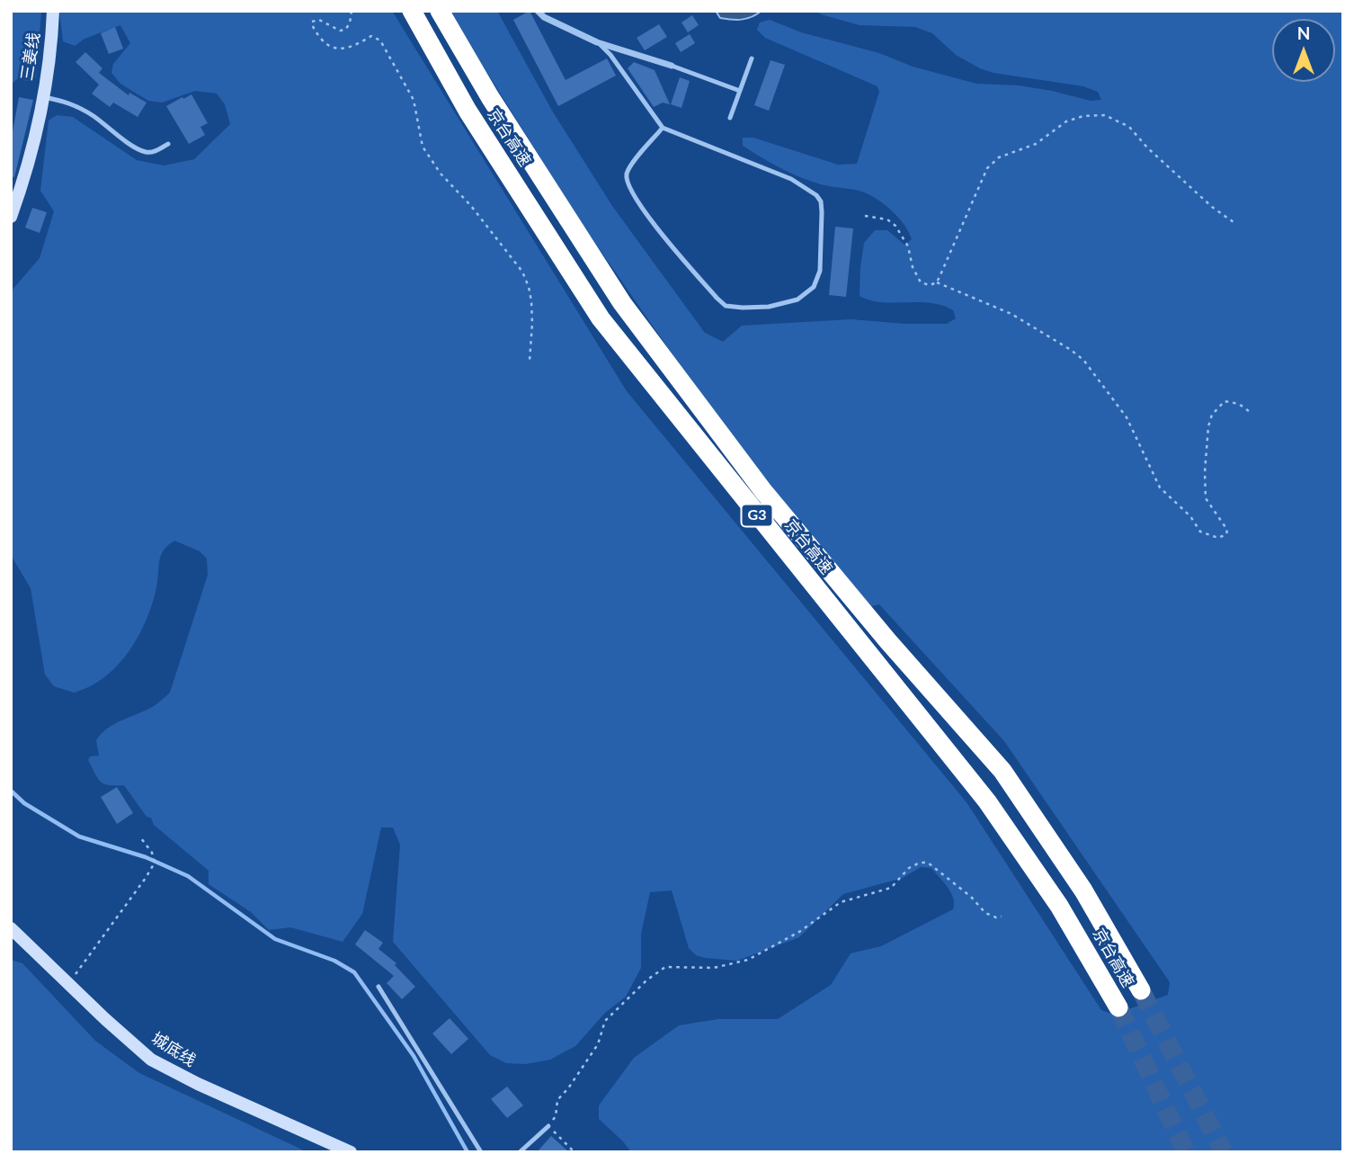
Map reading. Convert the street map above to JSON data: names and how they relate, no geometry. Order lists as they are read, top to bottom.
{
  "streets": {
    "highway": ["京台高速", "G3"],
    "main road": ["三姜线", "城底线"]
  },
  "north": "top"
}
